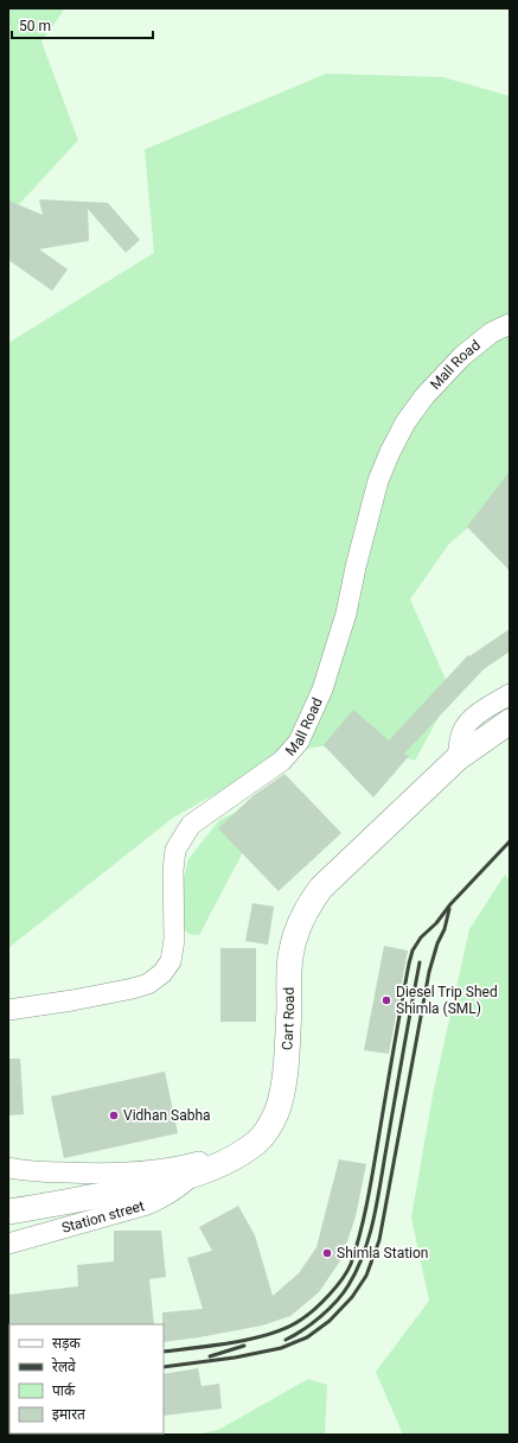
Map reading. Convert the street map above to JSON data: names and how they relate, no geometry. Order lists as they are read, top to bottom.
{
  "streets": {
    "main road": ["Cart Road"],
    "street": ["Mall Road", "Station street"]
  },
  "crossings": [
    ["Cart Road", "Station street"]
  ],
  "places": ["Diesel Trip Shed Shimla (SML)", "Vidhan Sabha", "Shimla Station"],
  "legend": [
    "सड़क",
    "रेलवे",
    "पार्क",
    "इमारत"
  ],
  "scale_bar": "50 m"
}
